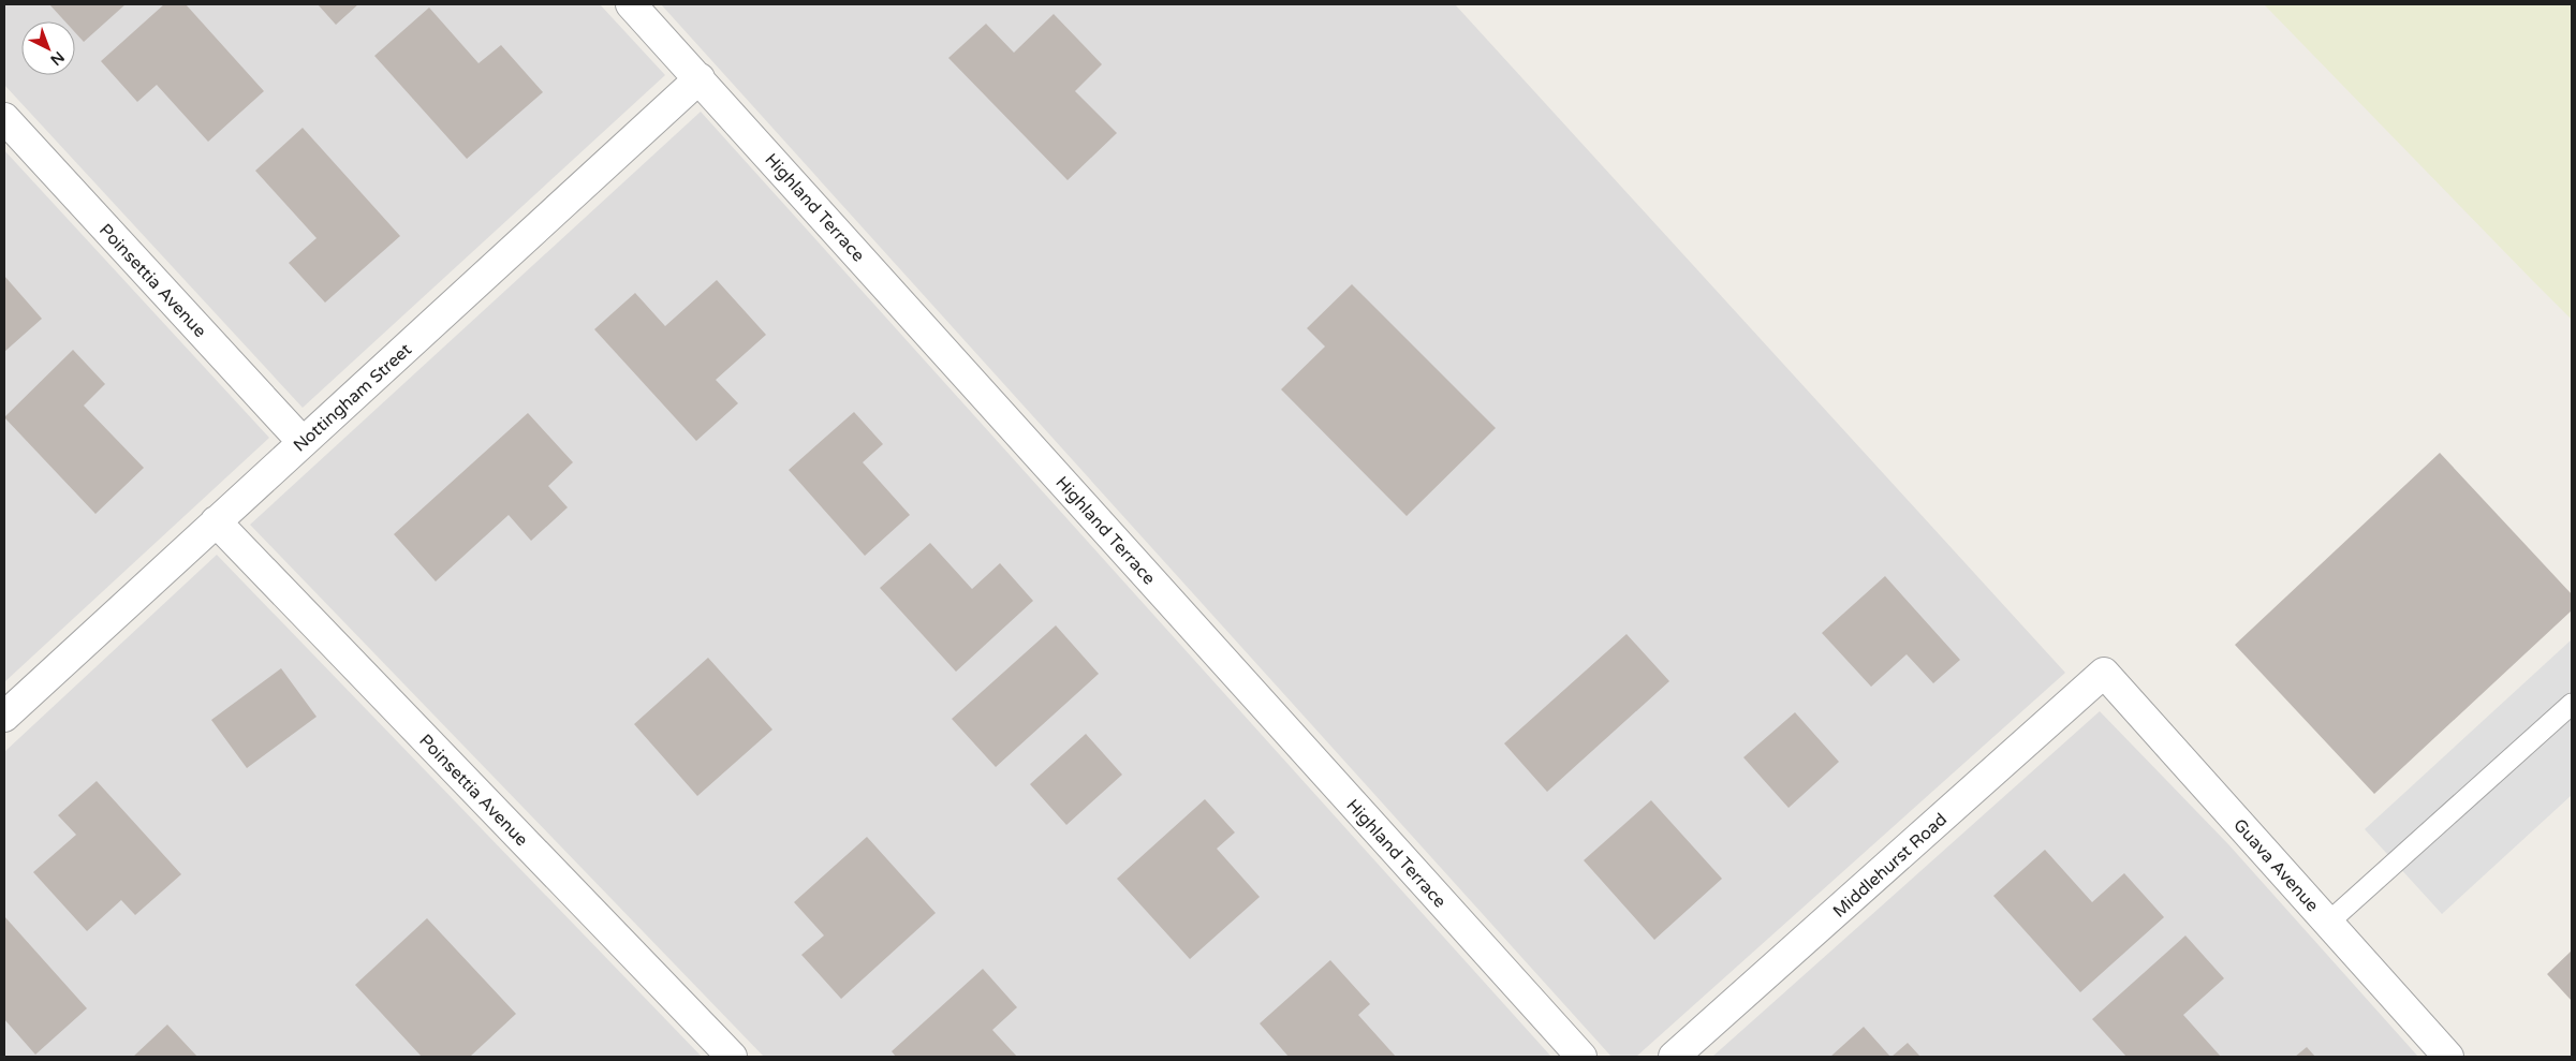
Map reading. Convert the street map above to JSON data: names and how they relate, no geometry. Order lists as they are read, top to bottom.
{
  "streets": {
    "street": [
      "Highland Terrace",
      "Poinsettia Avenue",
      "Nottingham Street",
      "Middlehurst Road",
      "Guava Avenue"
    ]
  },
  "crossings": [
    ["Highland Terrace", "Nottingham Street"],
    ["Poinsettia Avenue", "Nottingham Street"],
    ["Middlehurst Road", "Guava Avenue"]
  ],
  "north": "bottom right"
}
